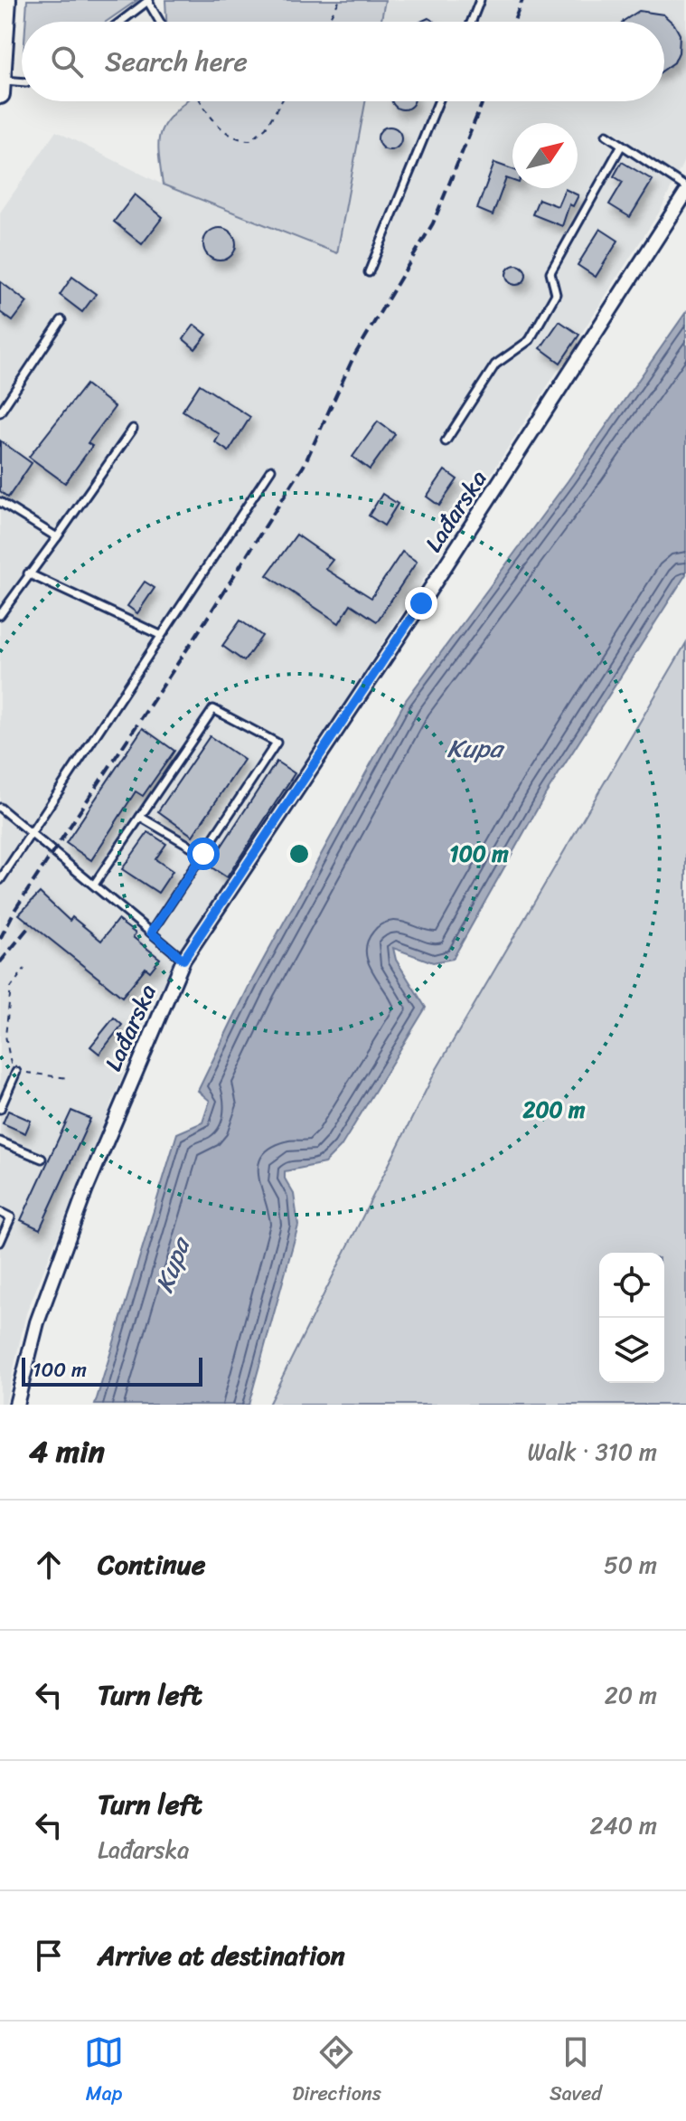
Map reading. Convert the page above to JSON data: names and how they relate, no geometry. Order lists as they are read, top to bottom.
{
  "streets": {
    "street": ["Lađarska"]
  },
  "water": ["Kupa"],
  "scale_bar": "100 m",
  "north": "top right",
  "page": {
    "search": "Search here",
    "scale": "100 m",
    "heading": ["4 min", "Walk · 310 m"],
    "list": [
      ["Continue", "50 m"],
      ["Turn left", "20 m"],
      ["Turn left", "Lađarska", "240 m"],
      "Arrive at destination"
    ],
    "nav": ["Map", "Directions", "Saved"]
  },
  "rings": ["100 m", "200 m"]
}
